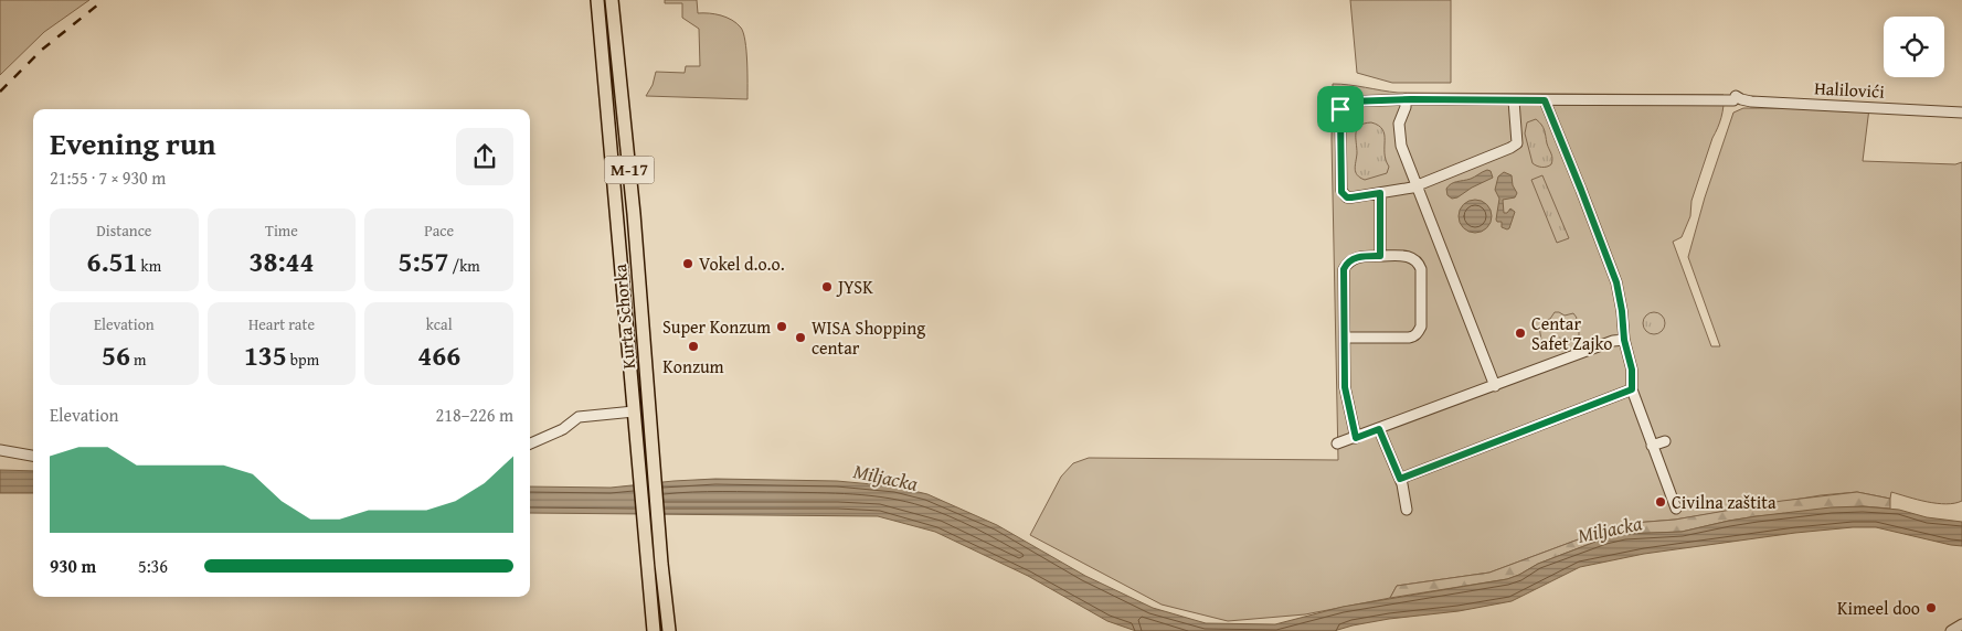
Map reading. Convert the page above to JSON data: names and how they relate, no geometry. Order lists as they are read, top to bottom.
{
  "streets": {
    "main road": ["M-17", "Kurta Schorka"],
    "street": ["Halilovići"]
  },
  "water": ["Miljacka"],
  "places": [
    "Vokel d.o.o.",
    "JYSK",
    "Super Konzum",
    "Centar Safet Zajko",
    "WISA Shopping centar",
    "Konzum",
    "Civilna zaštita",
    "Kimeel doo"
  ],
  "page": {
    "heading": ["Evening run", "21:55 · 7 × 930 m"],
    "stats": [
      ["Distance", "6.51 km"],
      ["Time", "38:44"],
      ["Pace", "5:57 /km"],
      ["Elevation", "56 m"],
      ["Heart rate", "135 bpm"],
      ["kcal", "466"]
    ],
    "chart": ["Elevation", "218–226 m"],
    "list": [
      {
        "name": "930 m",
        "note": "5:36"
      }
    ]
  }
}
